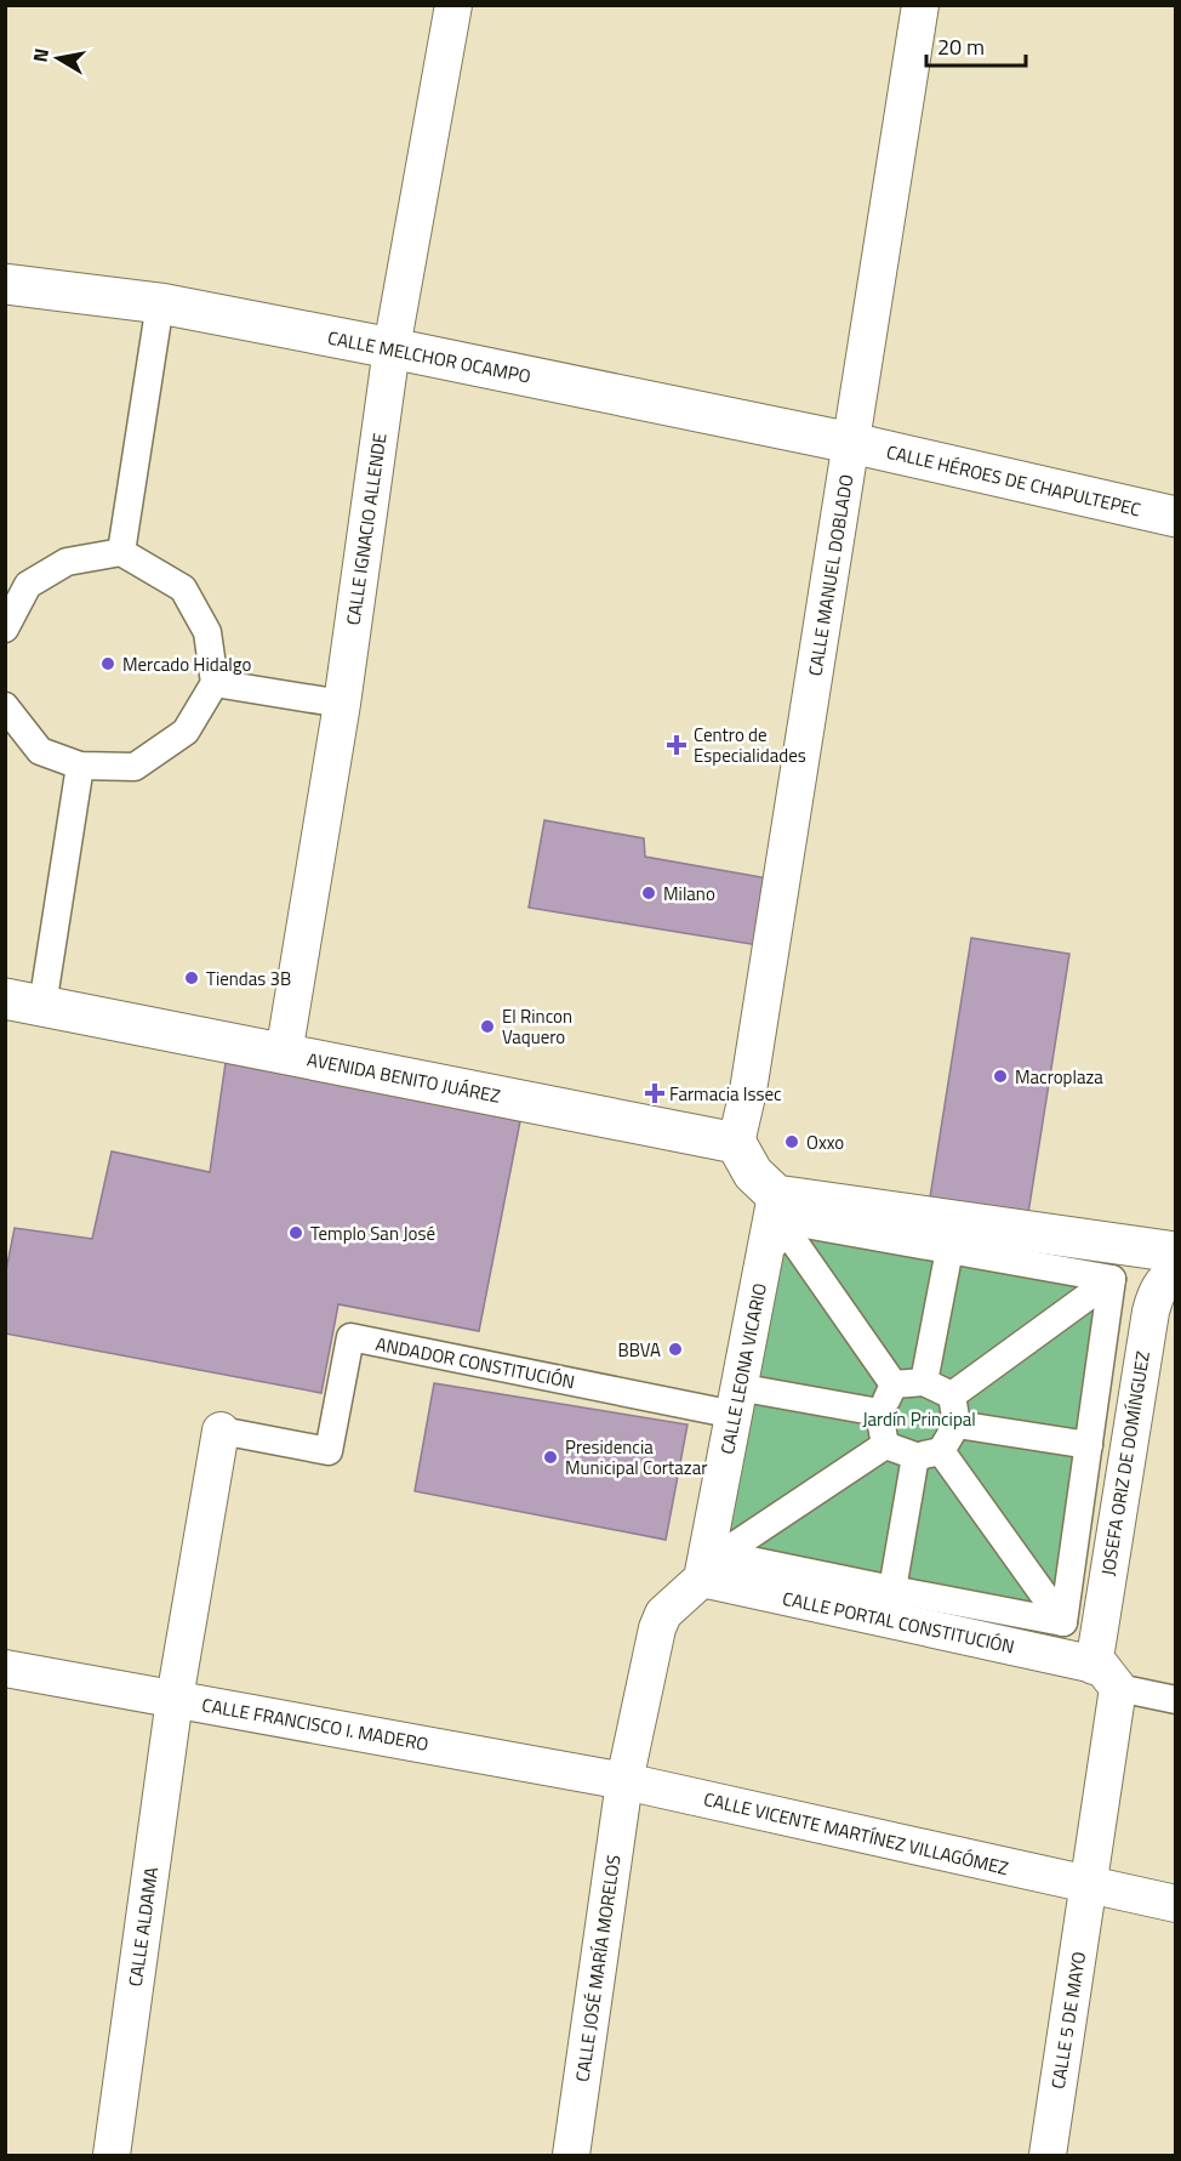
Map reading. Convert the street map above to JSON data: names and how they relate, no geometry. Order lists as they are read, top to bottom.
{
  "streets": {
    "street": [
      "CALLE MELCHOR OCAMPO",
      "CALLE HÉROES DE CHAPULTEPEC",
      "CALLE IGNACIO ALLENDE",
      "CALLE MANUEL DOBLADO",
      "AVENIDA BENITO JUÁREZ",
      "ANDADOR CONSTITUCIÓN",
      "CALLE LEONA VICARIO",
      "JOSEFA ORIZ DE DOMÍNGUEZ",
      "CALLE PORTAL CONSTITUCIÓN",
      "CALLE FRANCISCO I. MADERO",
      "CALLE VICENTE MARTÍNEZ VILLAGÓMEZ",
      "CALLE ALDAMA",
      "CALLE JOSÉ MARÍA MORELOS",
      "CALLE 5 DE MAYO"
    ]
  },
  "crossings": [
    ["CALLE MELCHOR OCAMPO", "CALLE HÉROES DE CHAPULTEPEC"],
    ["CALLE MELCHOR OCAMPO", "CALLE IGNACIO ALLENDE"],
    ["CALLE MELCHOR OCAMPO", "CALLE MANUEL DOBLADO"],
    ["CALLE HÉROES DE CHAPULTEPEC", "CALLE MANUEL DOBLADO"],
    ["CALLE IGNACIO ALLENDE", "AVENIDA BENITO JUÁREZ"],
    ["CALLE MANUEL DOBLADO", "AVENIDA BENITO JUÁREZ"],
    ["ANDADOR CONSTITUCIÓN", "CALLE LEONA VICARIO"],
    ["ANDADOR CONSTITUCIÓN", "CALLE ALDAMA"],
    ["CALLE LEONA VICARIO", "CALLE PORTAL CONSTITUCIÓN"],
    ["JOSEFA ORIZ DE DOMÍNGUEZ", "CALLE PORTAL CONSTITUCIÓN"],
    ["JOSEFA ORIZ DE DOMÍNGUEZ", "CALLE VICENTE MARTÍNEZ VILLAGÓMEZ"],
    ["JOSEFA ORIZ DE DOMÍNGUEZ", "CALLE 5 DE MAYO"],
    ["CALLE FRANCISCO I. MADERO", "CALLE VICENTE MARTÍNEZ VILLAGÓMEZ"],
    ["CALLE FRANCISCO I. MADERO", "CALLE ALDAMA"],
    ["CALLE FRANCISCO I. MADERO", "CALLE JOSÉ MARÍA MORELOS"],
    ["CALLE VICENTE MARTÍNEZ VILLAGÓMEZ", "CALLE JOSÉ MARÍA MORELOS"],
    ["CALLE VICENTE MARTÍNEZ VILLAGÓMEZ", "CALLE 5 DE MAYO"]
  ],
  "parks": ["Jardín Principal"],
  "places": {
    "other": [
      "Mercado Hidalgo",
      "Milano",
      "Tiendas 3B",
      "El Rincon Vaquero",
      "Macroplaza",
      "Oxxo",
      "Templo San José",
      "BBVA",
      "Presidencia Municipal Cortazar"
    ],
    "health": ["Centro de Especialidades", "Farmacia Issec"]
  },
  "scale_bar": "20 m",
  "north": "left"
}
